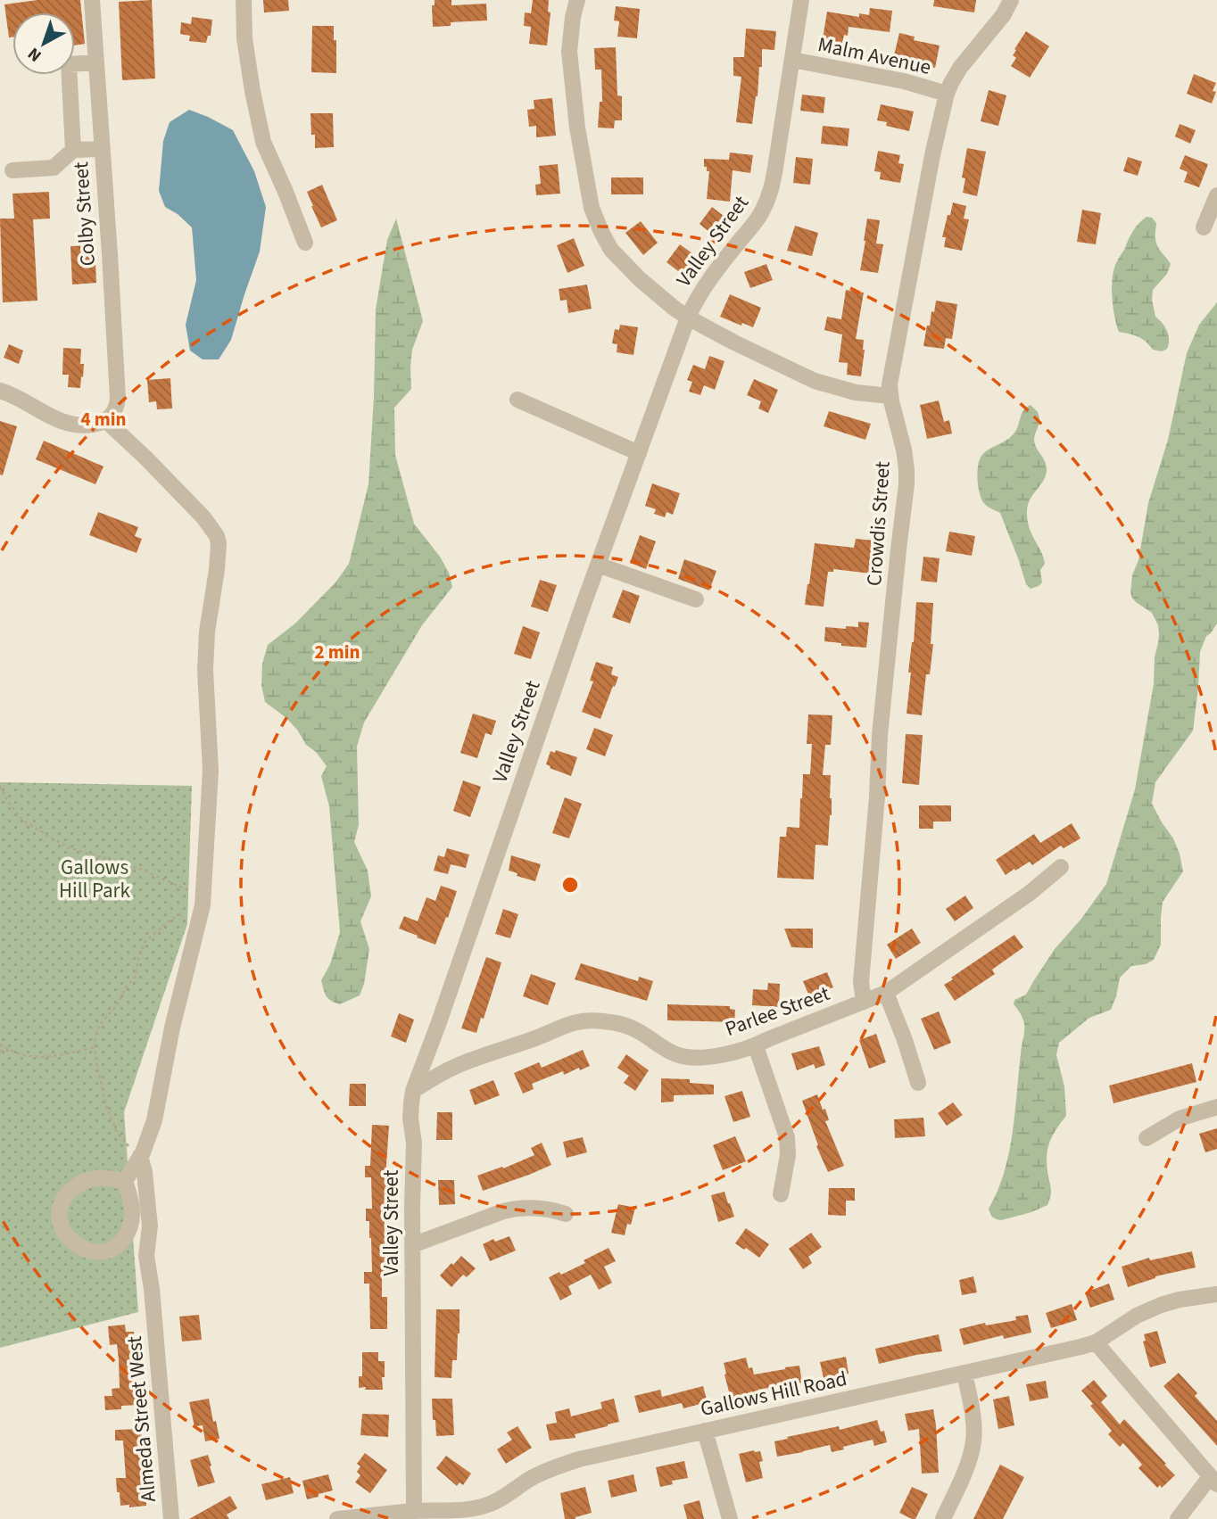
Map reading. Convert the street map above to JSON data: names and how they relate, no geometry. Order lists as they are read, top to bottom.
{
  "streets": {
    "street": [
      "Malm Avenue",
      "Colby Street",
      "Valley Street",
      "Crowdis Street",
      "Parlee Street",
      "Gallows Hill Road",
      "Almeda Street West"
    ]
  },
  "crossings": [
    ["Malm Avenue", "Valley Street"],
    ["Malm Avenue", "Crowdis Street"],
    ["Valley Street", "Parlee Street"],
    ["Valley Street", "Gallows Hill Road"],
    ["Crowdis Street", "Parlee Street"]
  ],
  "parks": ["Gallows Hill Park"],
  "north": "bottom left",
  "rings": ["4 min", "2 min"]
}
